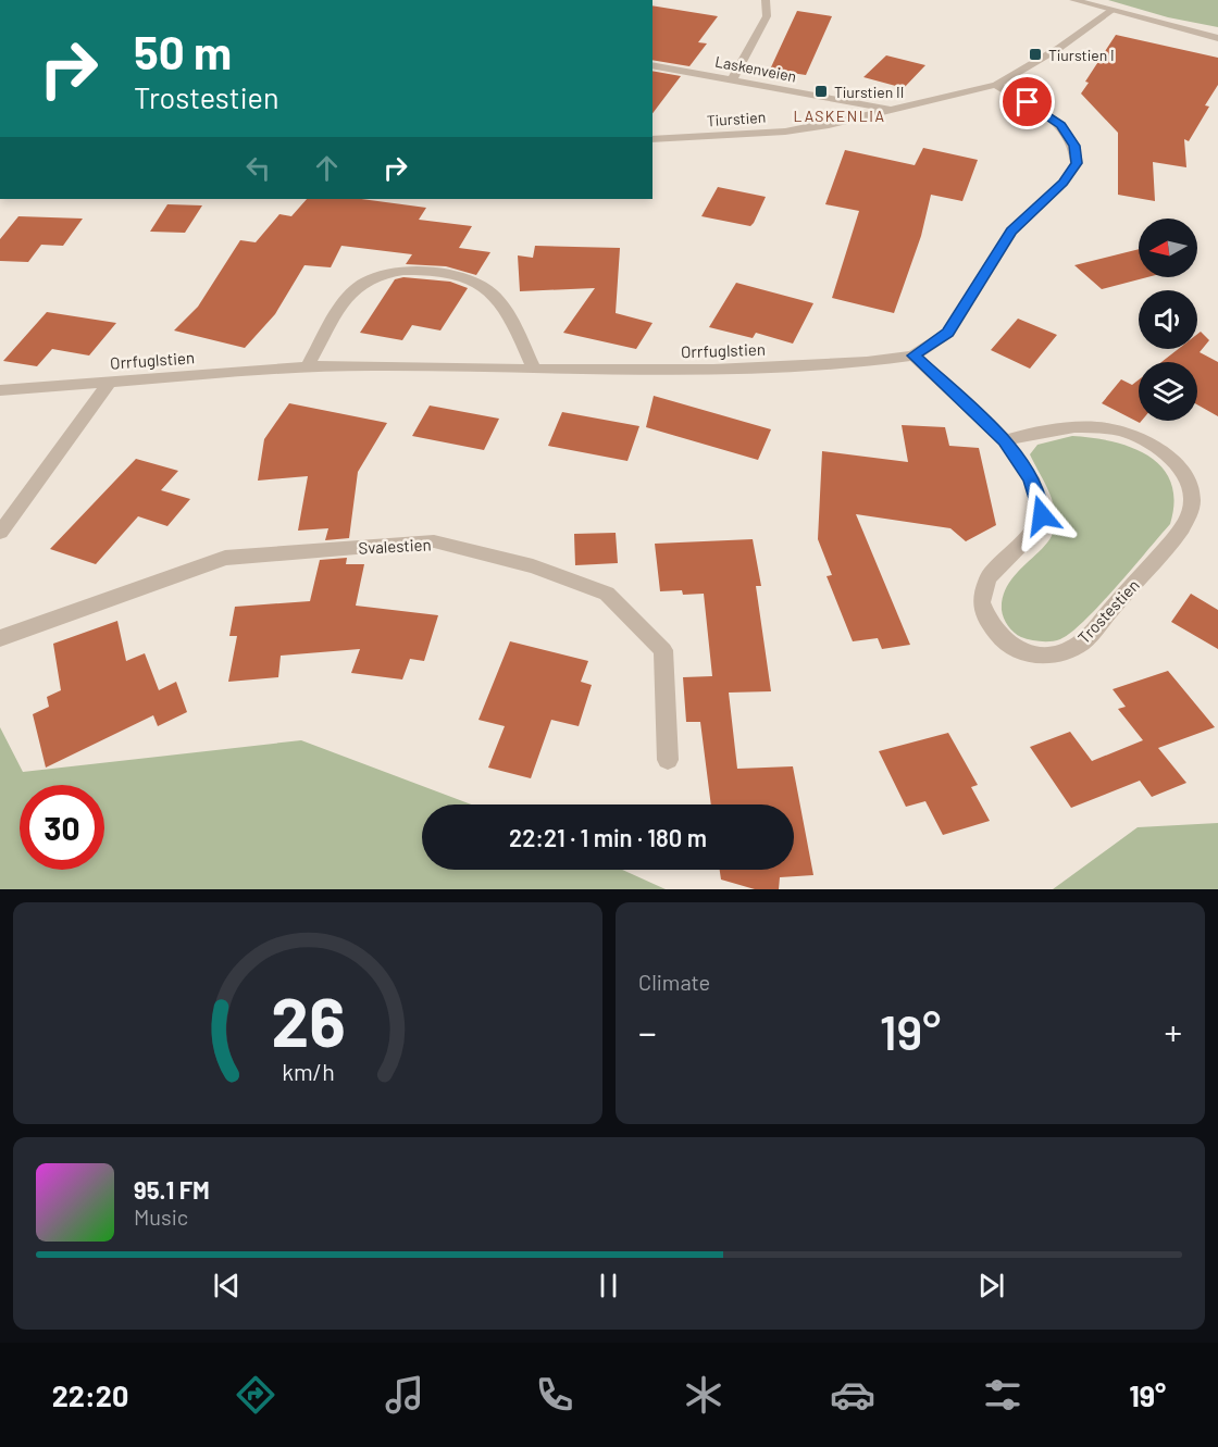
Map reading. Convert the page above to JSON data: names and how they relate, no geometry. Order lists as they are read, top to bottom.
{
  "streets": {
    "street": [
      "Laskenveien",
      "Tiurstien",
      "Orrfuglstien",
      "Svalestien",
      "Trostestien"
    ]
  },
  "crossings": [
    ["Laskenveien", "Tiurstien"],
    ["Orrfuglstien", "Trostestien"]
  ],
  "districts": ["LASKENLIA"],
  "places": {
    "transit": ["Tiurstien I", "Tiurstien II"]
  },
  "north": "left",
  "page": {
    "turn": ["50 m", "Trostestien"],
    "limit": "30",
    "trip": "22:21 · 1 min · 180 m",
    "tile": "Climate",
    "heat": ["−", "19°", "+"],
    "song": ["95.1 FM", "Music"],
    "tabs": ["22:20", "19°"],
    "gauge": ["26", "km/h"]
  }
}
